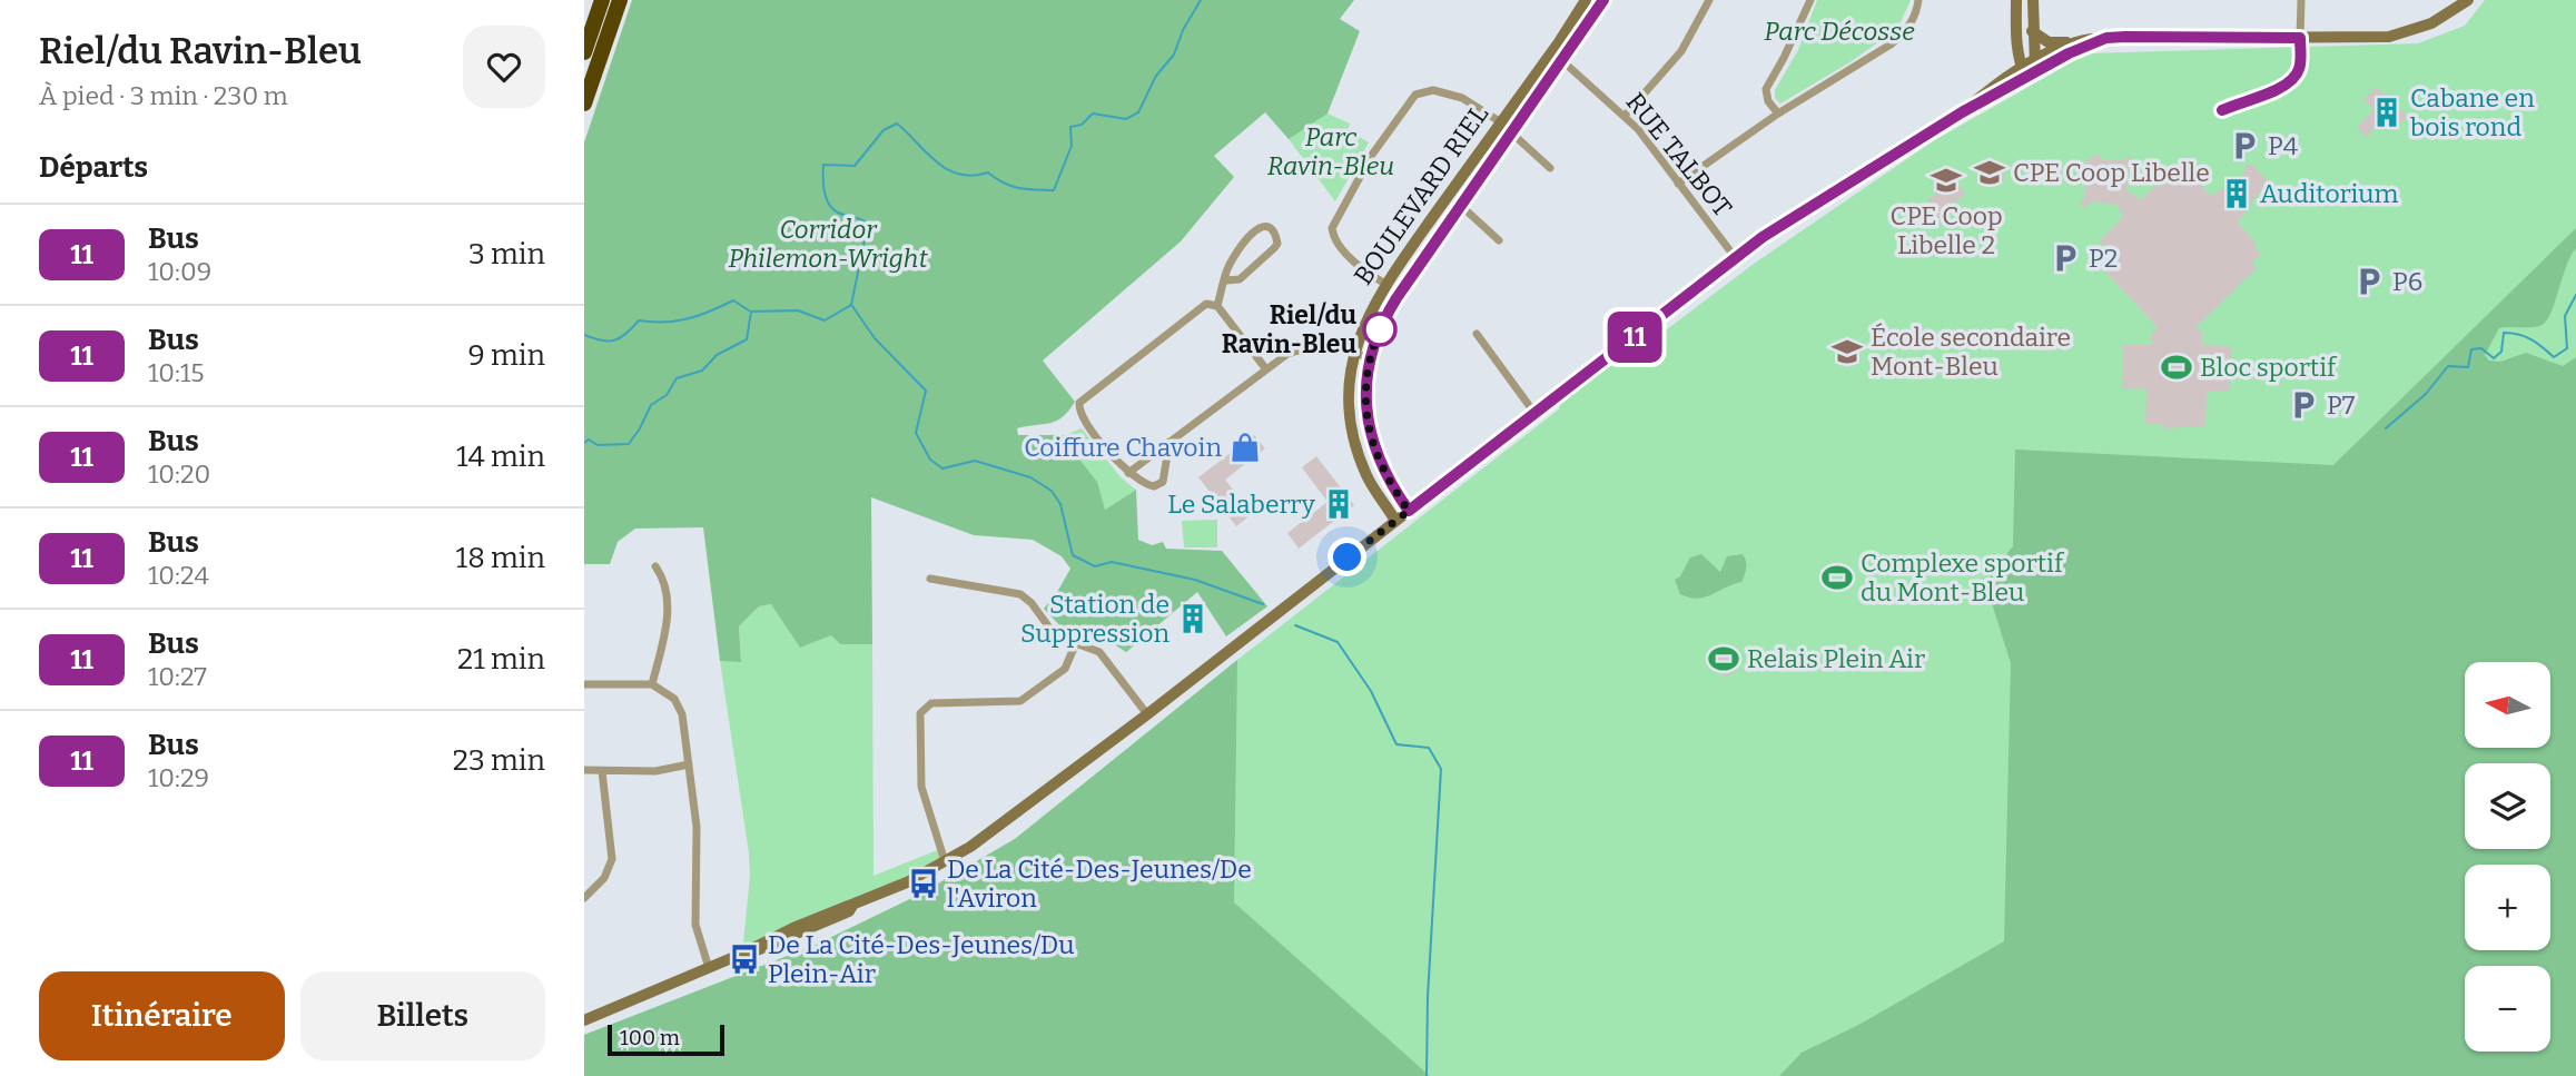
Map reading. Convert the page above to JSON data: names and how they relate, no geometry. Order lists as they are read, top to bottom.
{
  "streets": {
    "street": ["RUE TALBOT", "BOULEVARD RIEL"]
  },
  "crossings": [
    ["RUE TALBOT", "BOULEVARD RIEL"]
  ],
  "parks": ["Parc Décosse", "Parc Ravin-Bleu", "Corridor Philemon-Wright"],
  "places": {
    "building": [
      "Cabane en bois rond",
      "Auditorium",
      "Le Salaberry",
      "Station de Suppression"
    ],
    "parking": [
      "P4",
      "P2",
      "P6",
      "P7"
    ],
    "school or university": ["CPE Coop Libelle", "CPE Coop Libelle 2", "École secondaire Mont-Bleu"],
    "other": ["Riel/du Ravin-Bleu"],
    "sports": ["Bloc sportif", "Complexe sportif du Mont-Bleu", "Relais Plein Air"],
    "shop": ["Coiffure Chavoin"],
    "bus stop": ["De La Cité-Des-Jeunes/De l'Aviron", "De La Cité-Des-Jeunes/Du Plein-Air"]
  },
  "lines": ["bus line 11"],
  "scale_bar": "100 m",
  "north": "left",
  "page": {
    "heading": [
      ["Riel/du Ravin-Bleu", "À pied · 3 min · 230 m"],
      "Départs"
    ],
    "on_map": "11",
    "list": [
      {
        "mark": "11",
        "name": "Bus",
        "note": "10:09",
        "value": "3 min"
      },
      {
        "mark": "11",
        "name": "Bus",
        "note": "10:15",
        "value": "9 min"
      },
      {
        "mark": "11",
        "name": "Bus",
        "note": "10:20",
        "value": "14 min"
      },
      {
        "mark": "11",
        "name": "Bus",
        "note": "10:24",
        "value": "18 min"
      },
      {
        "mark": "11",
        "name": "Bus",
        "note": "10:27",
        "value": "21 min"
      },
      {
        "mark": "11",
        "name": "Bus",
        "note": "10:29",
        "value": "23 min"
      }
    ],
    "map_buttons": ["+", "−"],
    "buttons": ["Itinéraire", "Billets"],
    "scale": "100 m"
  }
}
